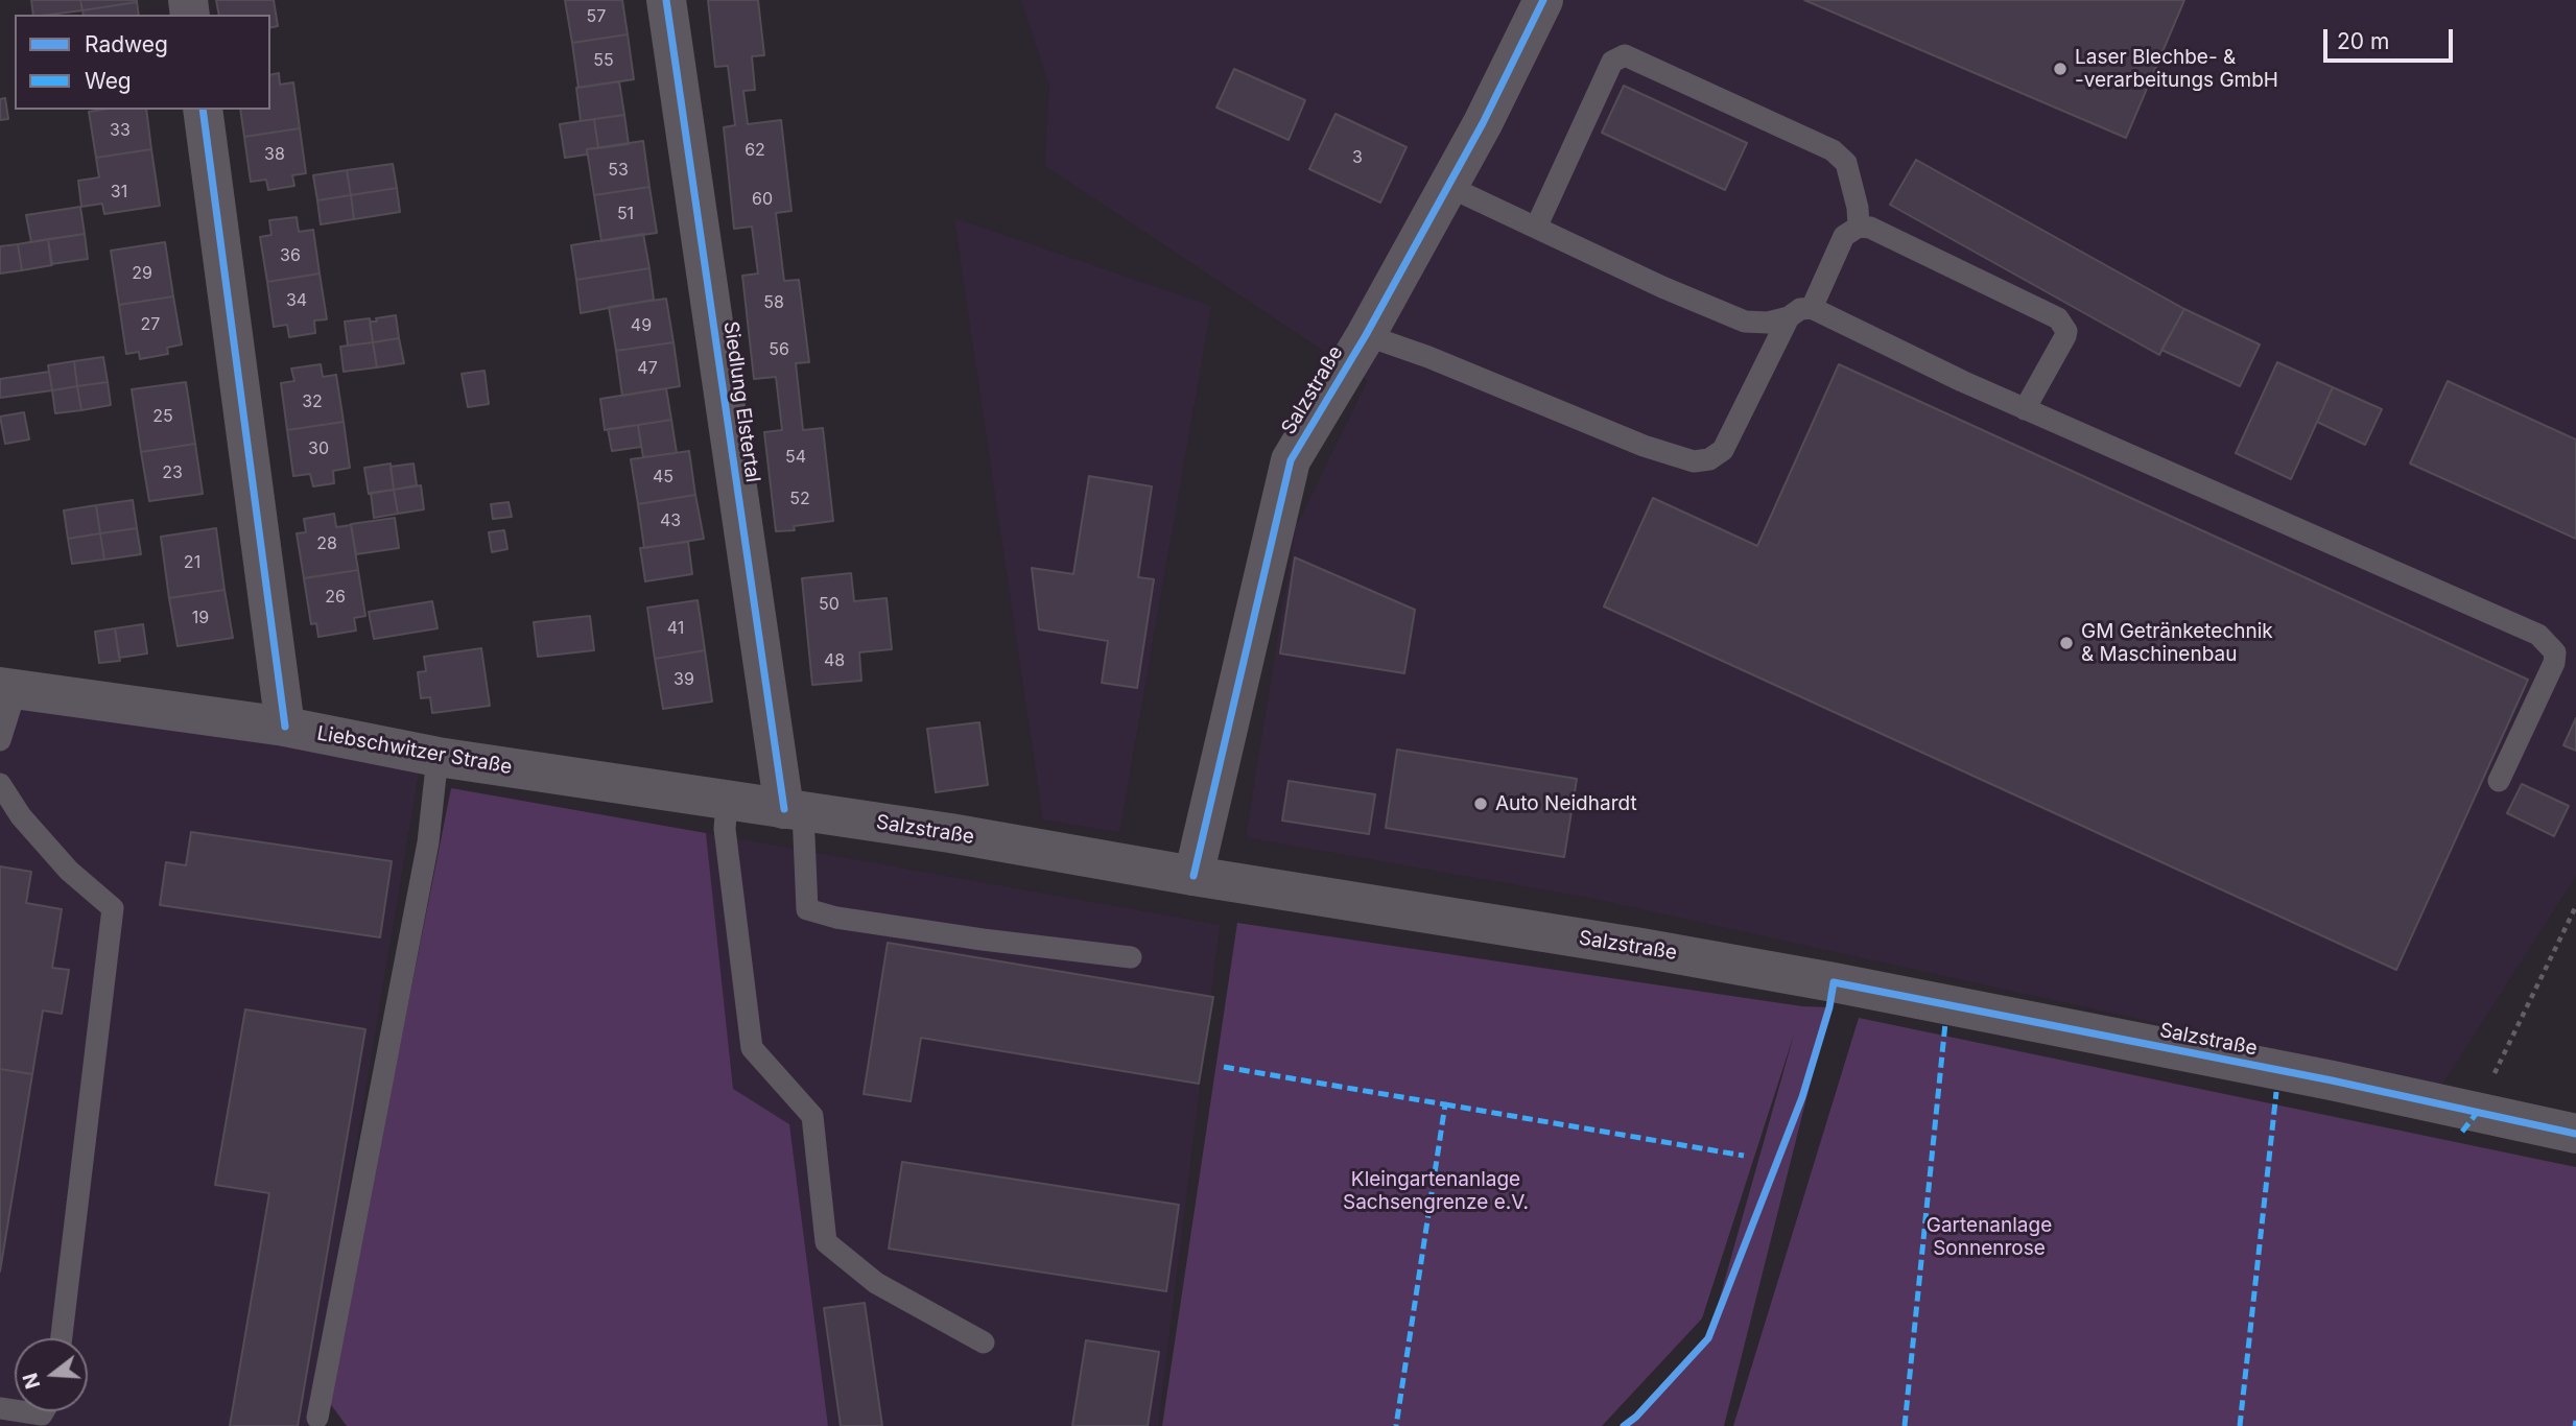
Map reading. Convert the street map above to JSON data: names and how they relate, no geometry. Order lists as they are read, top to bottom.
{
  "streets": {
    "main road": ["Salzstraße", "Siedlung Elstertal", "Liebschwitzer Straße"]
  },
  "crossings": [
    ["Salzstraße", "Siedlung Elstertal"],
    ["Salzstraße", "Liebschwitzer Straße"],
    ["Siedlung Elstertal", "Liebschwitzer Straße"]
  ],
  "parks": ["Kleingartenanlage Sachsengrenze e.V.", "Gartenanlage Sonnenrose"],
  "places": ["Laser Blechbe- & -verarbeitungs GmbH", "GM Getränketechnik & Maschinenbau", "Auto Neidhardt"],
  "house_numbers": [
    "57",
    "55",
    "33",
    "62",
    "38",
    "3",
    "53",
    "31",
    "60",
    "51",
    "36",
    "29",
    "34",
    "58",
    "27",
    "49",
    "56",
    "47",
    "32",
    "25",
    "30",
    "54",
    "23",
    "45",
    "52",
    "43",
    "28",
    "21",
    "26",
    "50",
    "19",
    "41",
    "48",
    "39"
  ],
  "legend": ["Radweg", "Weg"],
  "scale_bar": "20 m",
  "north": "left"
}
